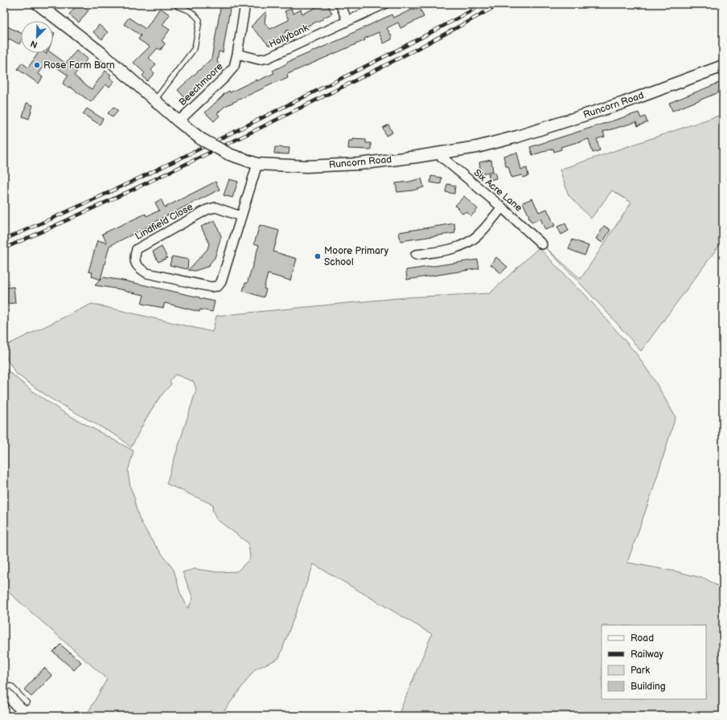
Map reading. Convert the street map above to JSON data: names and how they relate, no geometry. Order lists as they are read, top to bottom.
{
  "streets": {
    "street": [
      "Hollybank",
      "Beechmoore",
      "Runcorn Road",
      "Six Acre Lane",
      "Lindfield Close"
    ]
  },
  "crossings": [
    ["Hollybank", "Beechmoore"],
    ["Beechmoore", "Runcorn Road"],
    ["Runcorn Road", "Six Acre Lane"],
    ["Runcorn Road", "Lindfield Close"]
  ],
  "places": ["Rose Farm Barn", "Moore Primary School"],
  "legend": [
    "Road",
    "Railway",
    "Park",
    "Building"
  ],
  "north": "bottom left"
}
